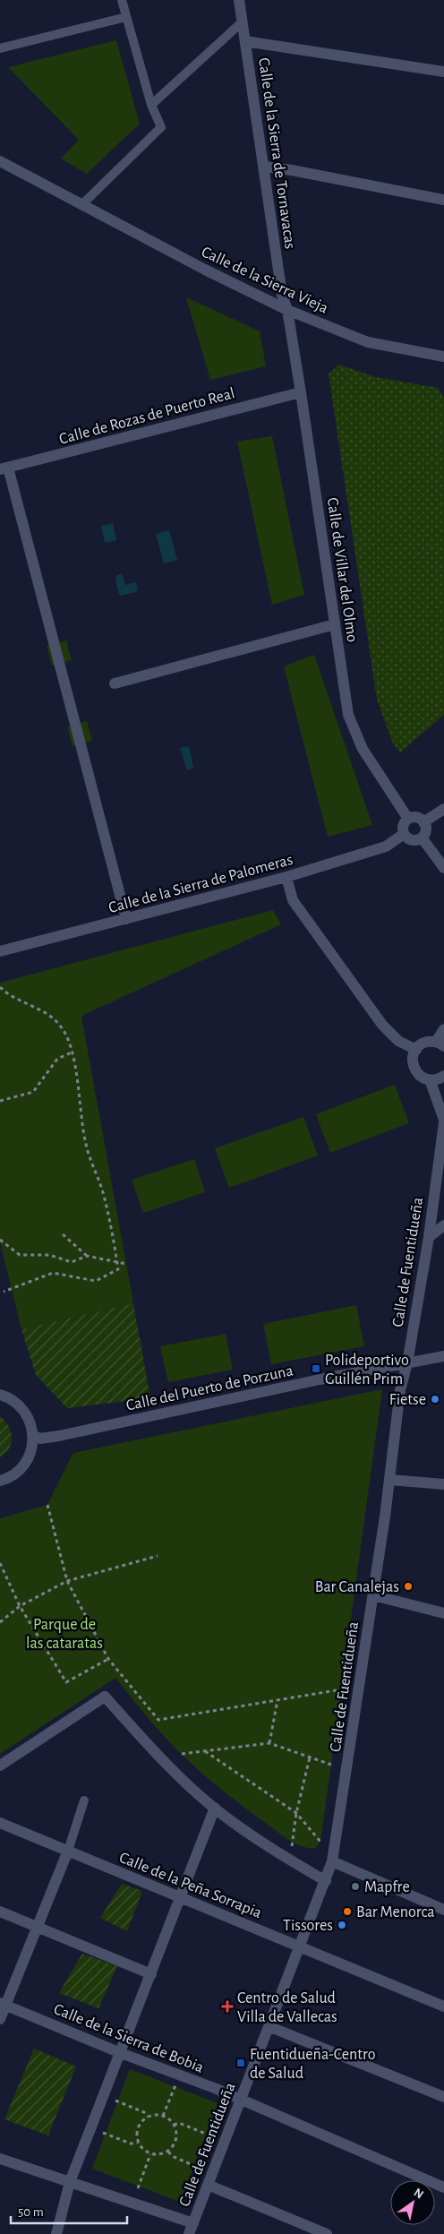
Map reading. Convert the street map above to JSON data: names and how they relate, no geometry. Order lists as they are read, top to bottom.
{
  "streets": {
    "street": [
      "Calle de la Sierra de Tornavacas",
      "Calle de la Sierra Vieja",
      "Calle de Rozas de Puerto Real",
      "Calle de Villar del Olmo",
      "Calle de la Sierra de Palomeras",
      "Calle de Fuentidueña",
      "Calle del Puerto de Porzuna",
      "Calle de la Peña Sorrapia",
      "Calle de la Sierra de Bobia"
    ]
  },
  "crossings": [
    ["Calle de la Sierra de Tornavacas", "Calle de la Sierra Vieja"],
    ["Calle de la Sierra de Tornavacas", "Calle de Villar del Olmo"],
    ["Calle de la Sierra Vieja", "Calle de Villar del Olmo"],
    ["Calle de Rozas de Puerto Real", "Calle de Villar del Olmo"],
    ["Calle de Villar del Olmo", "Calle de la Sierra de Palomeras"],
    ["Calle de Fuentidueña", "Calle del Puerto de Porzuna"],
    ["Calle de Fuentidueña", "Calle de la Peña Sorrapia"],
    ["Calle de Fuentidueña", "Calle de la Sierra de Bobia"]
  ],
  "parks": ["Parque de las cataratas"],
  "places": {
    "transit": ["Polideportivo Guillén Prim", "Fuentidueña-Centro de Salud"],
    "other": [
      "Fietse",
      "Bar Canalejas",
      "Mapfre",
      "Bar Menorca",
      "Tissores"
    ],
    "health": ["Centro de Salud Villa de Vallecas"]
  },
  "scale_bar": "50 m",
  "north": "top right"
}
